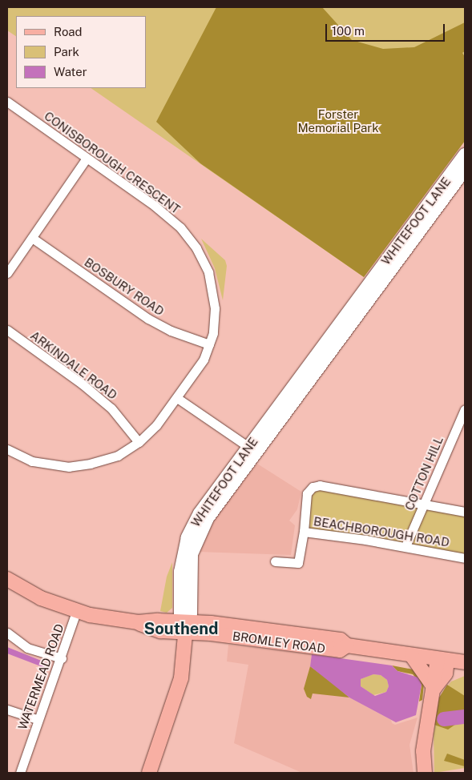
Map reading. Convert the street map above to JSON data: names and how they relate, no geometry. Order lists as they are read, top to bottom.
{
  "streets": {
    "main road": ["BROMLEY ROAD"],
    "street": [
      "CONISBOROUGH CRESCENT",
      "WHITEFOOT LANE",
      "BOSBURY ROAD",
      "ARKINDALE ROAD",
      "COTTON HILL",
      "BEACHBOROUGH ROAD",
      "WATERMEAD ROAD"
    ]
  },
  "crossings": [
    ["CONISBOROUGH CRESCENT", "BOSBURY ROAD"],
    ["CONISBOROUGH CRESCENT", "ARKINDALE ROAD"],
    ["WHITEFOOT LANE", "BROMLEY ROAD"],
    ["COTTON HILL", "BEACHBOROUGH ROAD"],
    ["BROMLEY ROAD", "WATERMEAD ROAD"]
  ],
  "districts": ["Southend"],
  "parks": ["Forster Memorial Park"],
  "legend": ["Road", "Park", "Water"],
  "scale_bar": "100 m"
}
